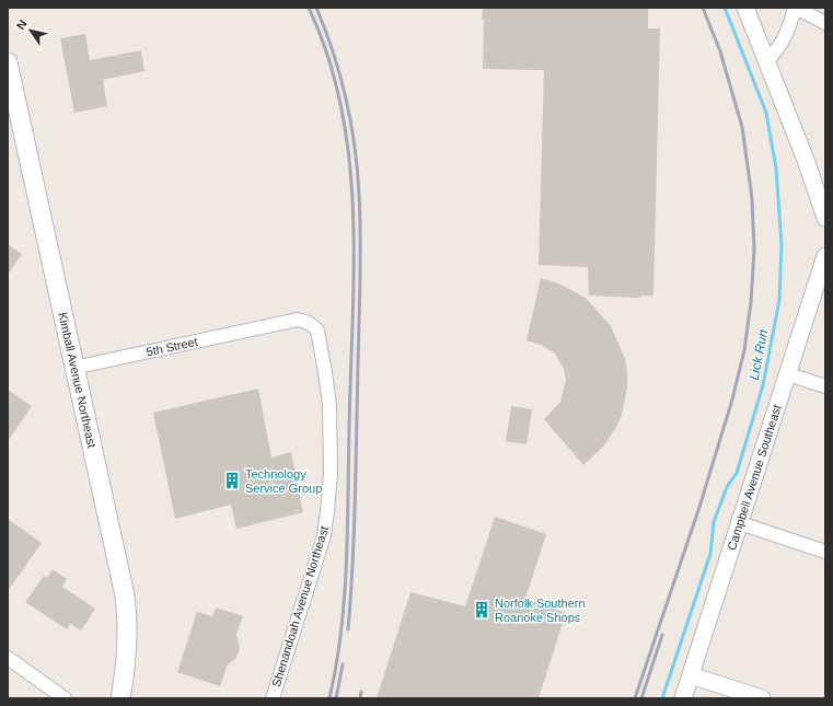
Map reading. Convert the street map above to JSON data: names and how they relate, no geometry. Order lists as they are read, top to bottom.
{
  "streets": {
    "main road": ["Kimball Avenue Northeast"],
    "street": ["5th Street", "Campbell Avenue Southeast", "Shenandoah Avenue Northeast"]
  },
  "crossings": [
    ["5th Street", "Kimball Avenue Northeast"],
    ["5th Street", "Shenandoah Avenue Northeast"]
  ],
  "water": ["Lick Run"],
  "places": {
    "building": ["Technology Service Group", "Norfolk Southern Roanoke Shops"]
  },
  "north": "top left"
}
